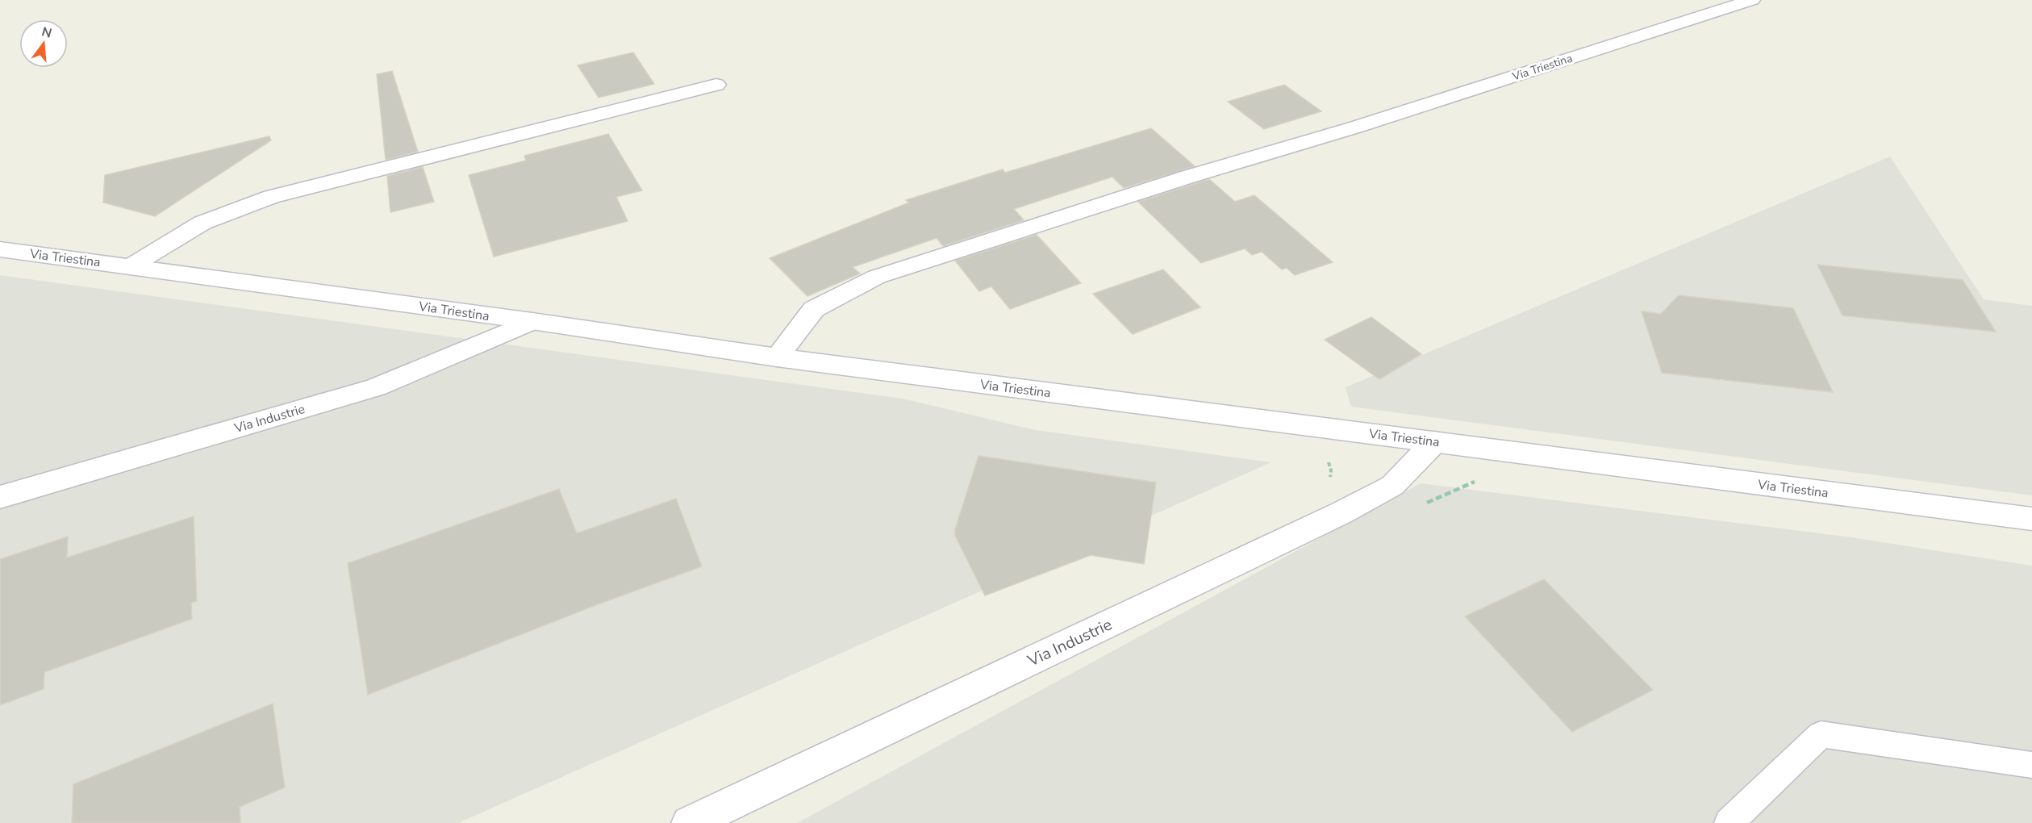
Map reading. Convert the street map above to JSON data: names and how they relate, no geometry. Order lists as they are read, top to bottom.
{
  "streets": {
    "street": ["Via Triestina", "Via Industrie"]
  },
  "crossings": [
    ["Via Triestina", "Via Industrie"]
  ],
  "north": "top"
}
